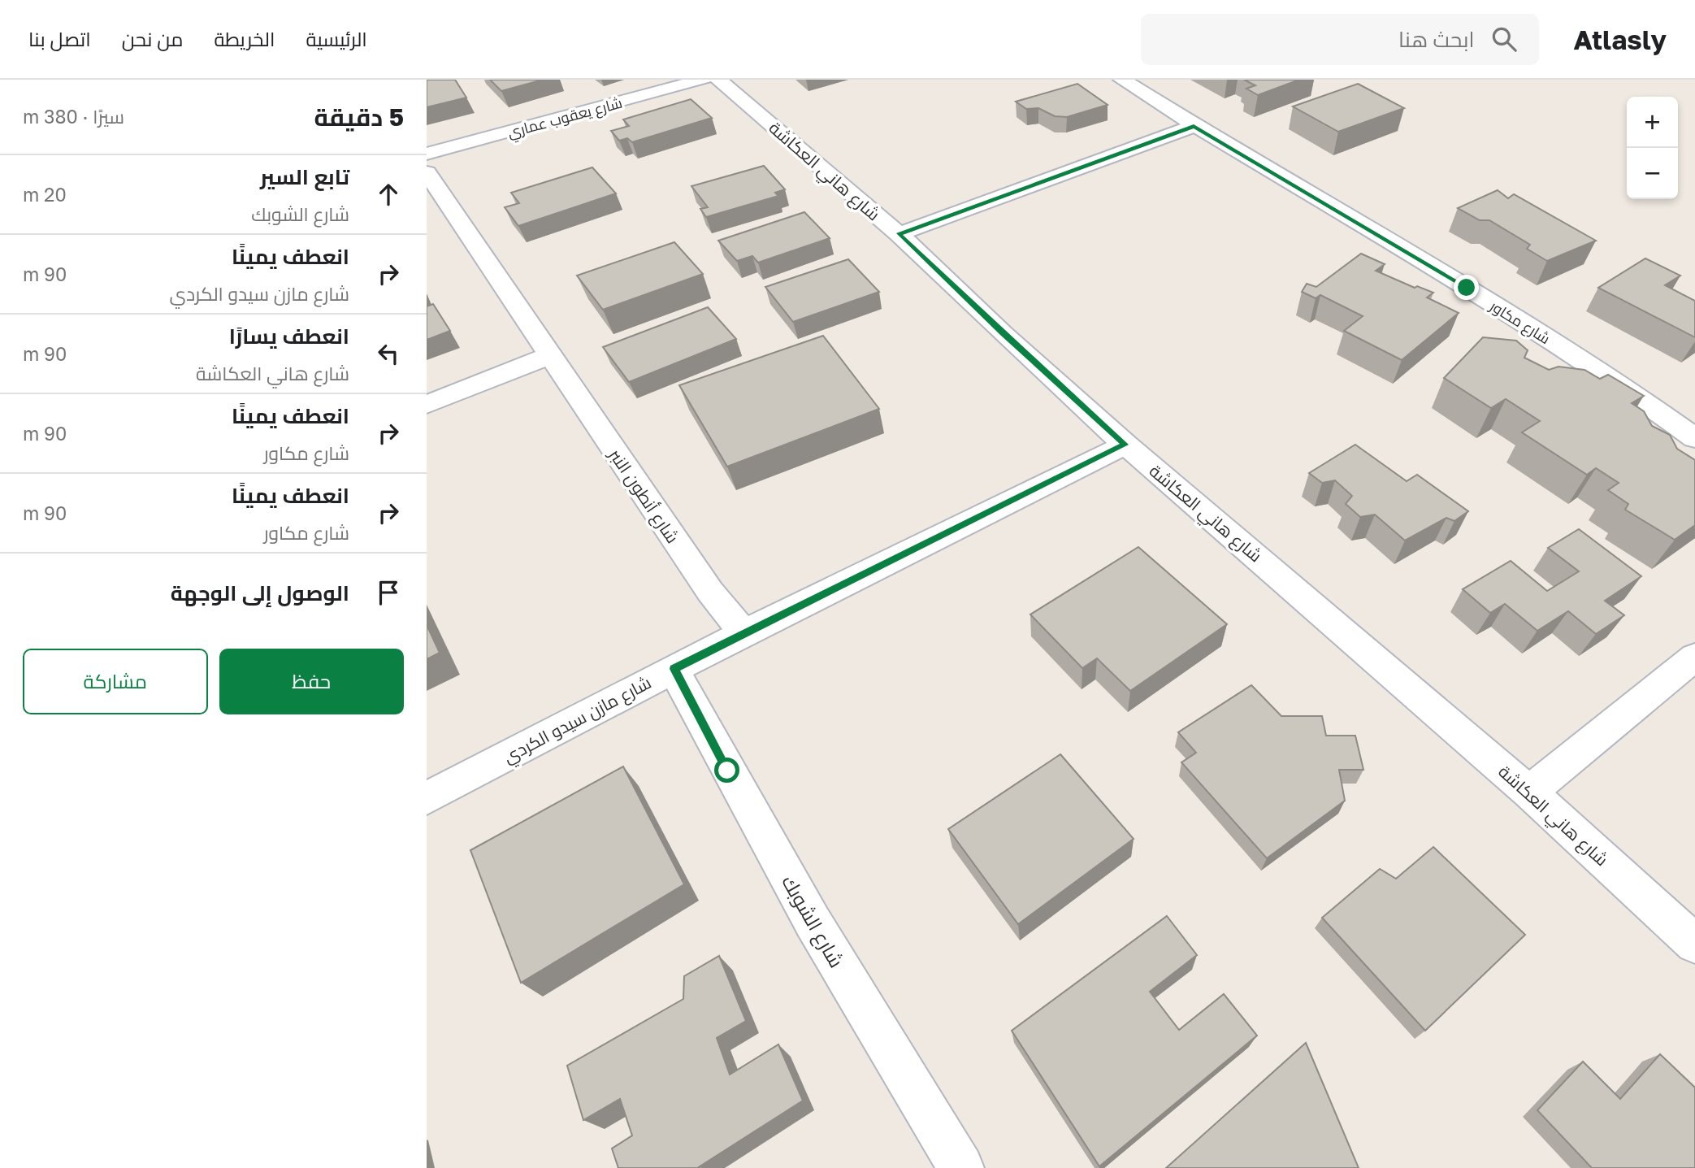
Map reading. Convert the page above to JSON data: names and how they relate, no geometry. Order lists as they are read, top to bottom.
{
  "streets": {
    "street": [
      "شارع يعقوب عماري",
      "شارع هاني العكاشة",
      "شارع مكاور",
      "شارع أنطون النبر",
      "شارع مازن سيدو الكردي",
      "شارع الشوبك"
    ]
  },
  "crossings": [
    ["شارع هاني العكاشة", "شارع مازن سيدو الكردي"],
    ["شارع أنطون النبر", "شارع مازن سيدو الكردي"],
    ["شارع مازن سيدو الكردي", "شارع الشوبك"]
  ],
  "page": {
    "header": "Atlasly",
    "search": "ابحث هنا",
    "nav": [
      "الرئيسية",
      "الخريطة",
      "من نحن",
      "اتصل بنا"
    ],
    "heading": ["5 دقيقة", "سيرًا · 380 m"],
    "map_buttons": ["+", "−"],
    "list": [
      ["تابع السير", "شارع الشوبك", "20 m"],
      ["انعطف يمينًا", "شارع مازن سيدو الكردي", "90 m"],
      ["انعطف يسارًا", "شارع هاني العكاشة", "90 m"],
      ["انعطف يمينًا", "شارع مكاور", "90 m"],
      ["انعطف يمينًا", "شارع مكاور", "90 m"],
      "الوصول إلى الوجهة"
    ],
    "buttons": ["حفظ", "مشاركة"]
  }
}
